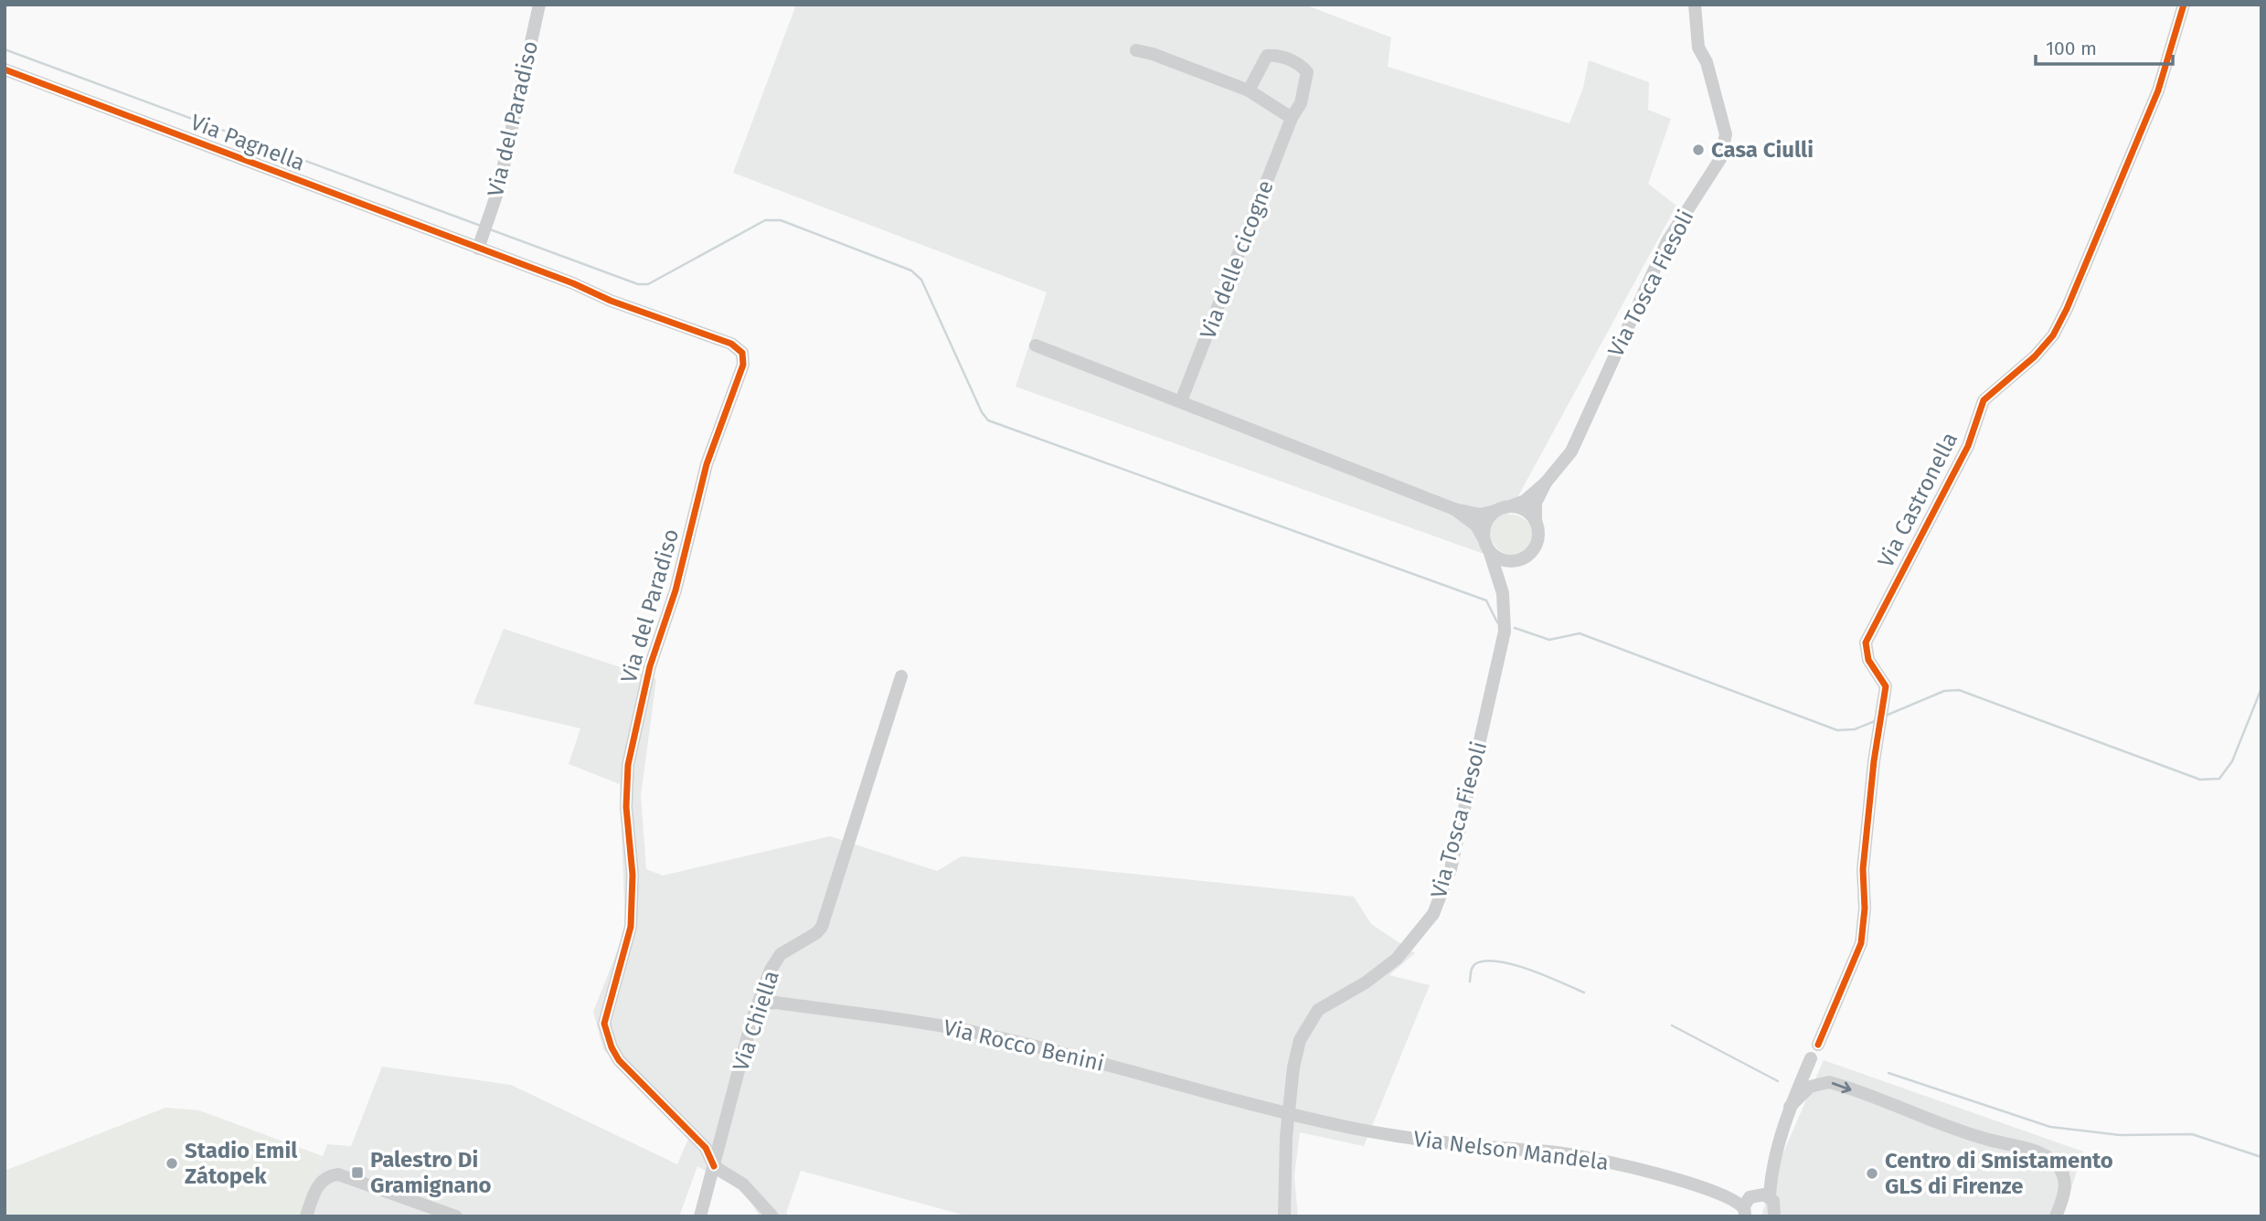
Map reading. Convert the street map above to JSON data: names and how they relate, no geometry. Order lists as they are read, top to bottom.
{
  "streets": {
    "street": [
      "Via del Paradiso",
      "Via Pagnella",
      "Via delle cicogne",
      "Via Tosca Fiesoli",
      "Via Castronella",
      "Via Chiella",
      "Via Rocco Benini",
      "Via Nelson Mandela"
    ]
  },
  "crossings": [
    ["Via del Paradiso", "Via Pagnella"],
    ["Via del Paradiso", "Via Chiella"],
    ["Via Tosca Fiesoli", "Via Rocco Benini"],
    ["Via Tosca Fiesoli", "Via Nelson Mandela"],
    ["Via Chiella", "Via Rocco Benini"],
    ["Via Rocco Benini", "Via Nelson Mandela"]
  ],
  "places": {
    "other": ["Casa Ciulli", "Stadio Emil Zátopek", "Centro di Smistamento GLS di Firenze"],
    "transit": ["Palestro Di Gramignano"]
  },
  "scale_bar": "100 m"
}
